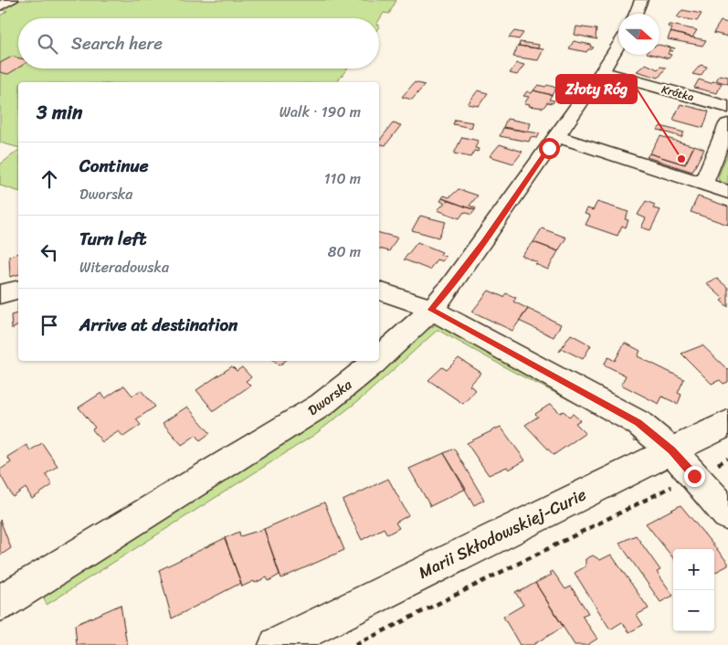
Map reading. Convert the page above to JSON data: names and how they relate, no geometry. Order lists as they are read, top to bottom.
{
  "streets": {
    "street": ["Krótka", "Dworska", "Marii Skłodowskiej-Curie"]
  },
  "crossings": [
    ["Krótka", "Dworska"]
  ],
  "places": ["Złoty Róg"],
  "north": "right",
  "page": {
    "search": "Search here",
    "heading": ["3 min", "Walk · 190 m"],
    "list": [
      ["Continue", "Dworska", "110 m"],
      ["Turn left", "Witeradowska", "80 m"],
      "Arrive at destination"
    ],
    "map_buttons": ["+", "−"]
  }
}
